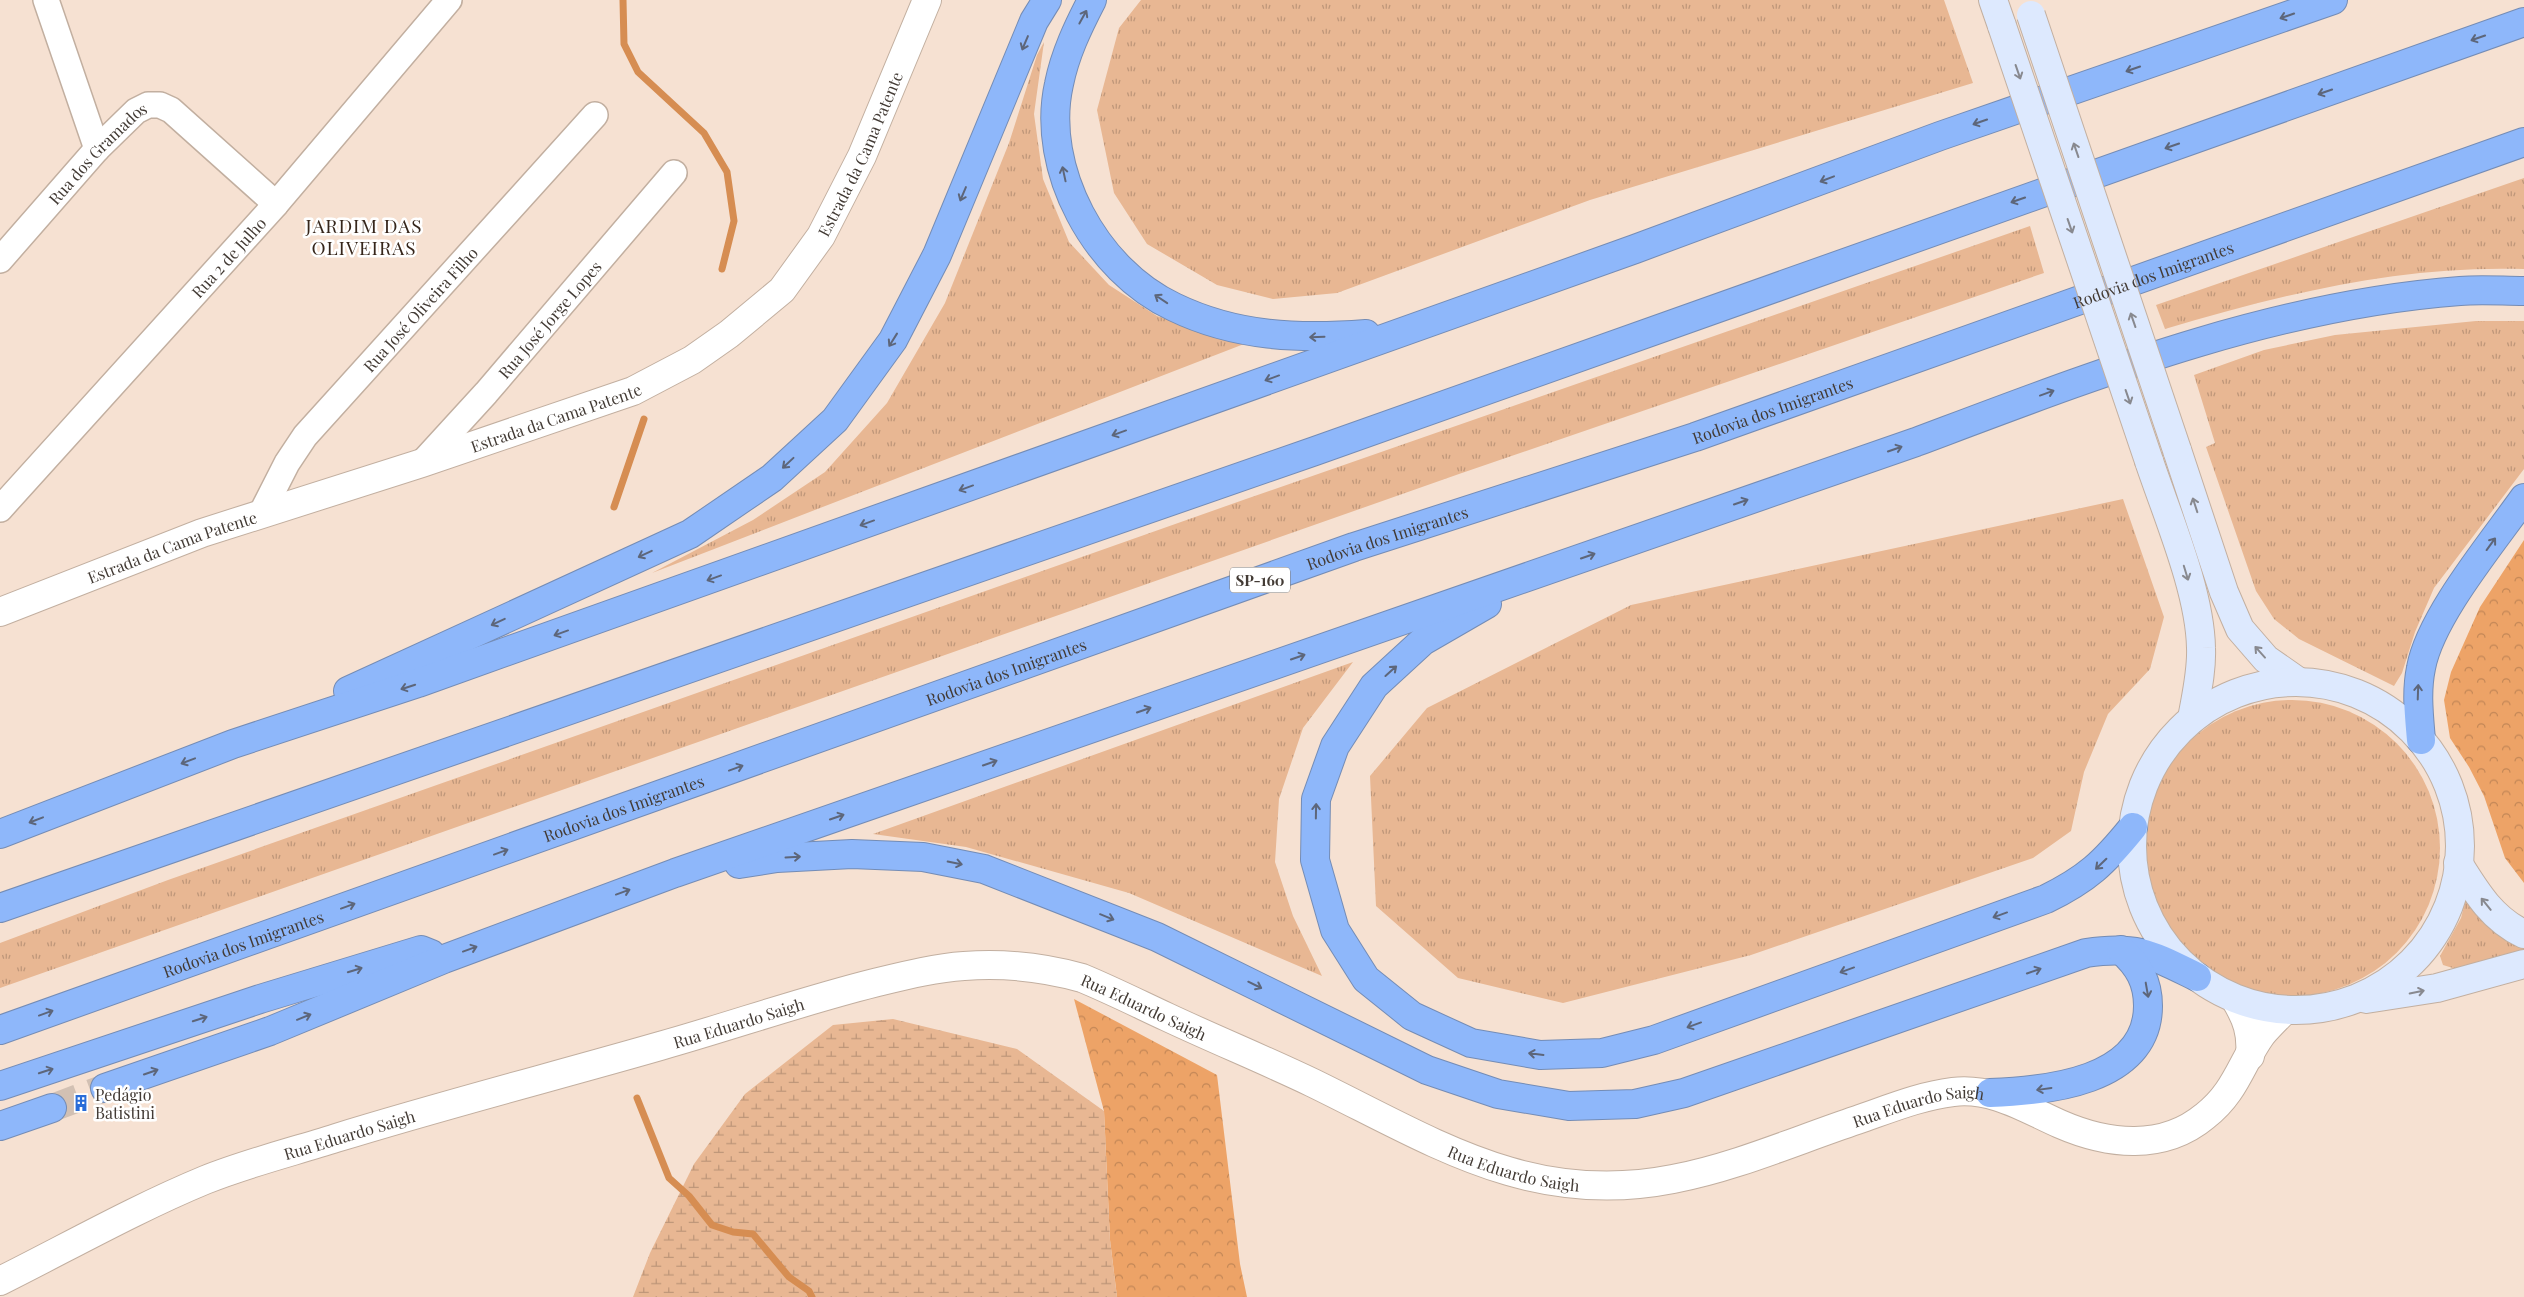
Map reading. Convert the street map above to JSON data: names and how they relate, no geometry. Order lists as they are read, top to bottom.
{
  "streets": {
    "highway": ["Rodovia dos Imigrantes", "SP-160"],
    "street": [
      "Estrada da Cama Patente",
      "Rua dos Gramados",
      "Rua 2 de Julho",
      "Rua José Oliveira Filho",
      "Rua José Jorge Lopes",
      "Rua Eduardo Saigh"
    ]
  },
  "crossings": [
    ["Estrada da Cama Patente", "Rua José Oliveira Filho"],
    ["Estrada da Cama Patente", "Rua José Jorge Lopes"],
    ["Rua dos Gramados", "Rua 2 de Julho"]
  ],
  "districts": ["JARDIM DAS OLIVEIRAS"],
  "places": {
    "building": ["Pedágio Batistini"]
  }
}
